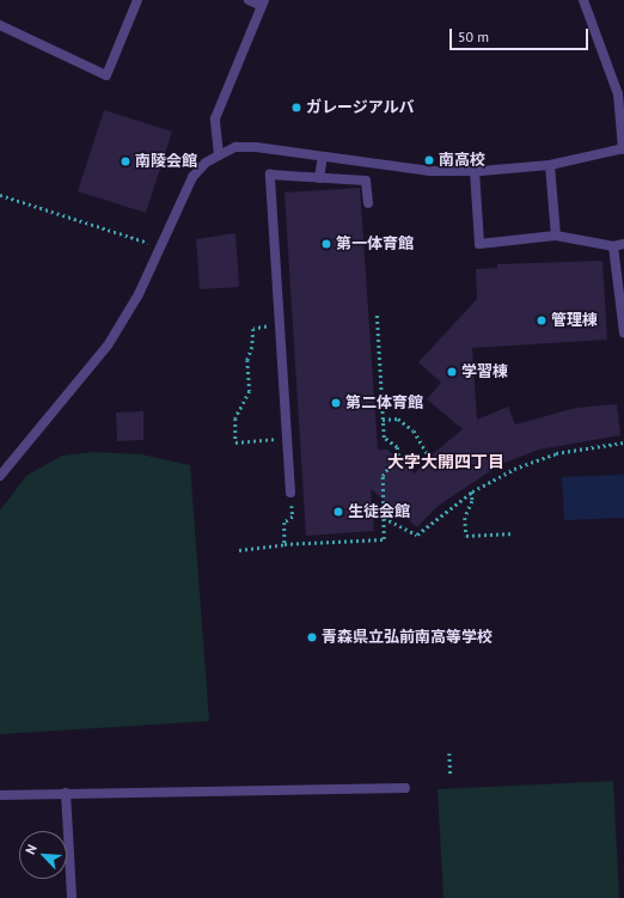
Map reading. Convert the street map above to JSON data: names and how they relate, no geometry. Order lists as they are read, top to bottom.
{
  "districts": ["大字大開四丁目"],
  "places": [
    "ガレージアルバ",
    "南高校",
    "南陵会館",
    "第一体育館",
    "管理棟",
    "学習棟",
    "第二体育館",
    "生徒会館",
    "青森県立弘前南高等学校"
  ],
  "scale_bar": "50 m",
  "north": "top left"
}
